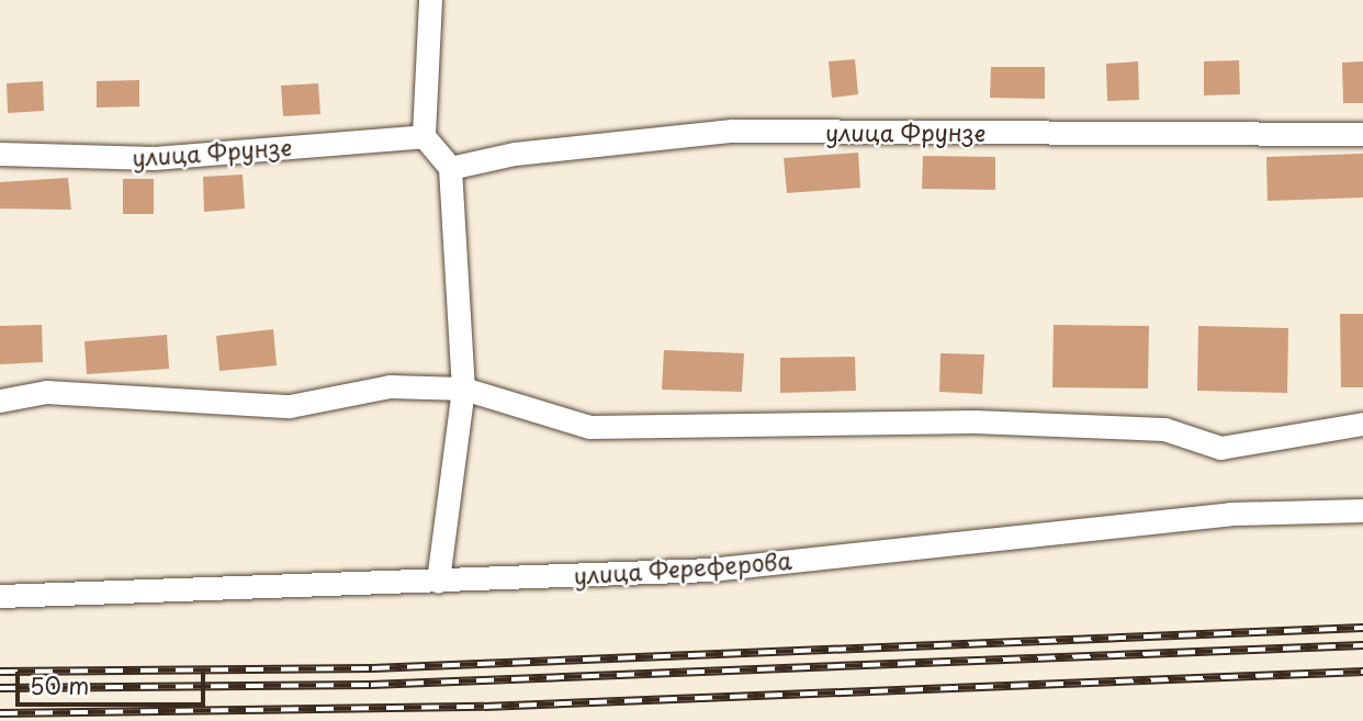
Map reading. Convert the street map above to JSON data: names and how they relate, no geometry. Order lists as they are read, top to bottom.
{
  "streets": {
    "street": ["улица Фрунзе", "улица Фереферова"]
  },
  "scale_bar": "50 m"
}
